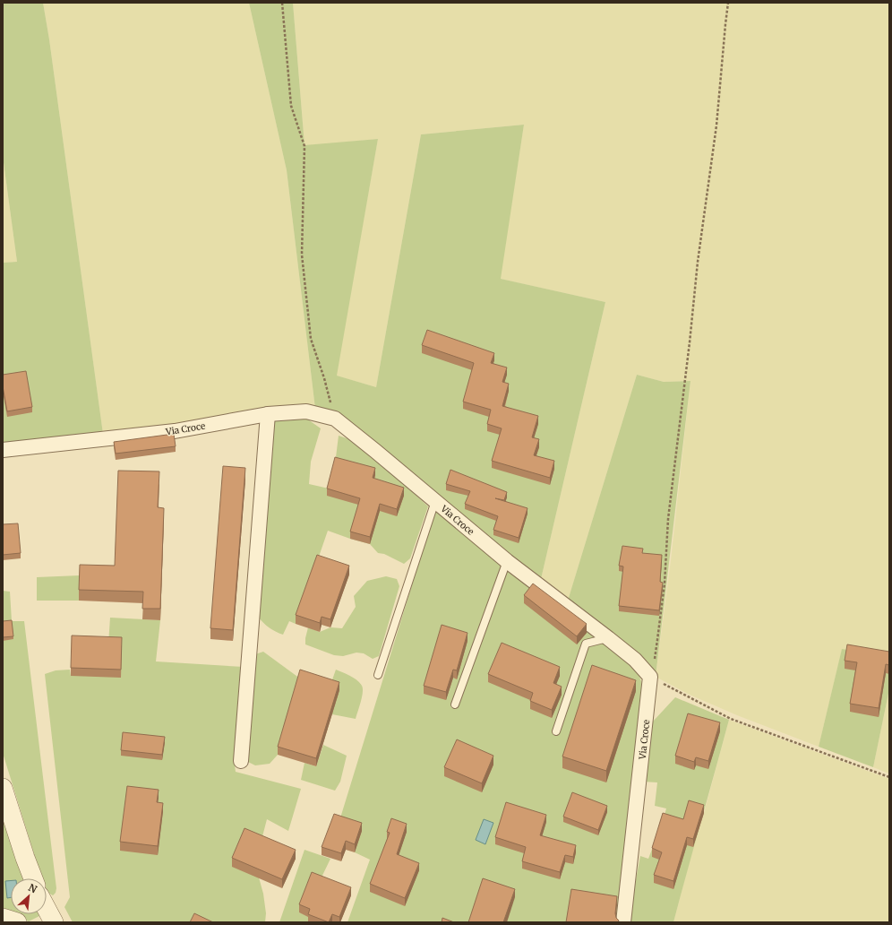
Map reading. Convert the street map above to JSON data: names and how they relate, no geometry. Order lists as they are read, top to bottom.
{
  "streets": {
    "street": ["Via Croce"]
  },
  "north": "top right"
}
